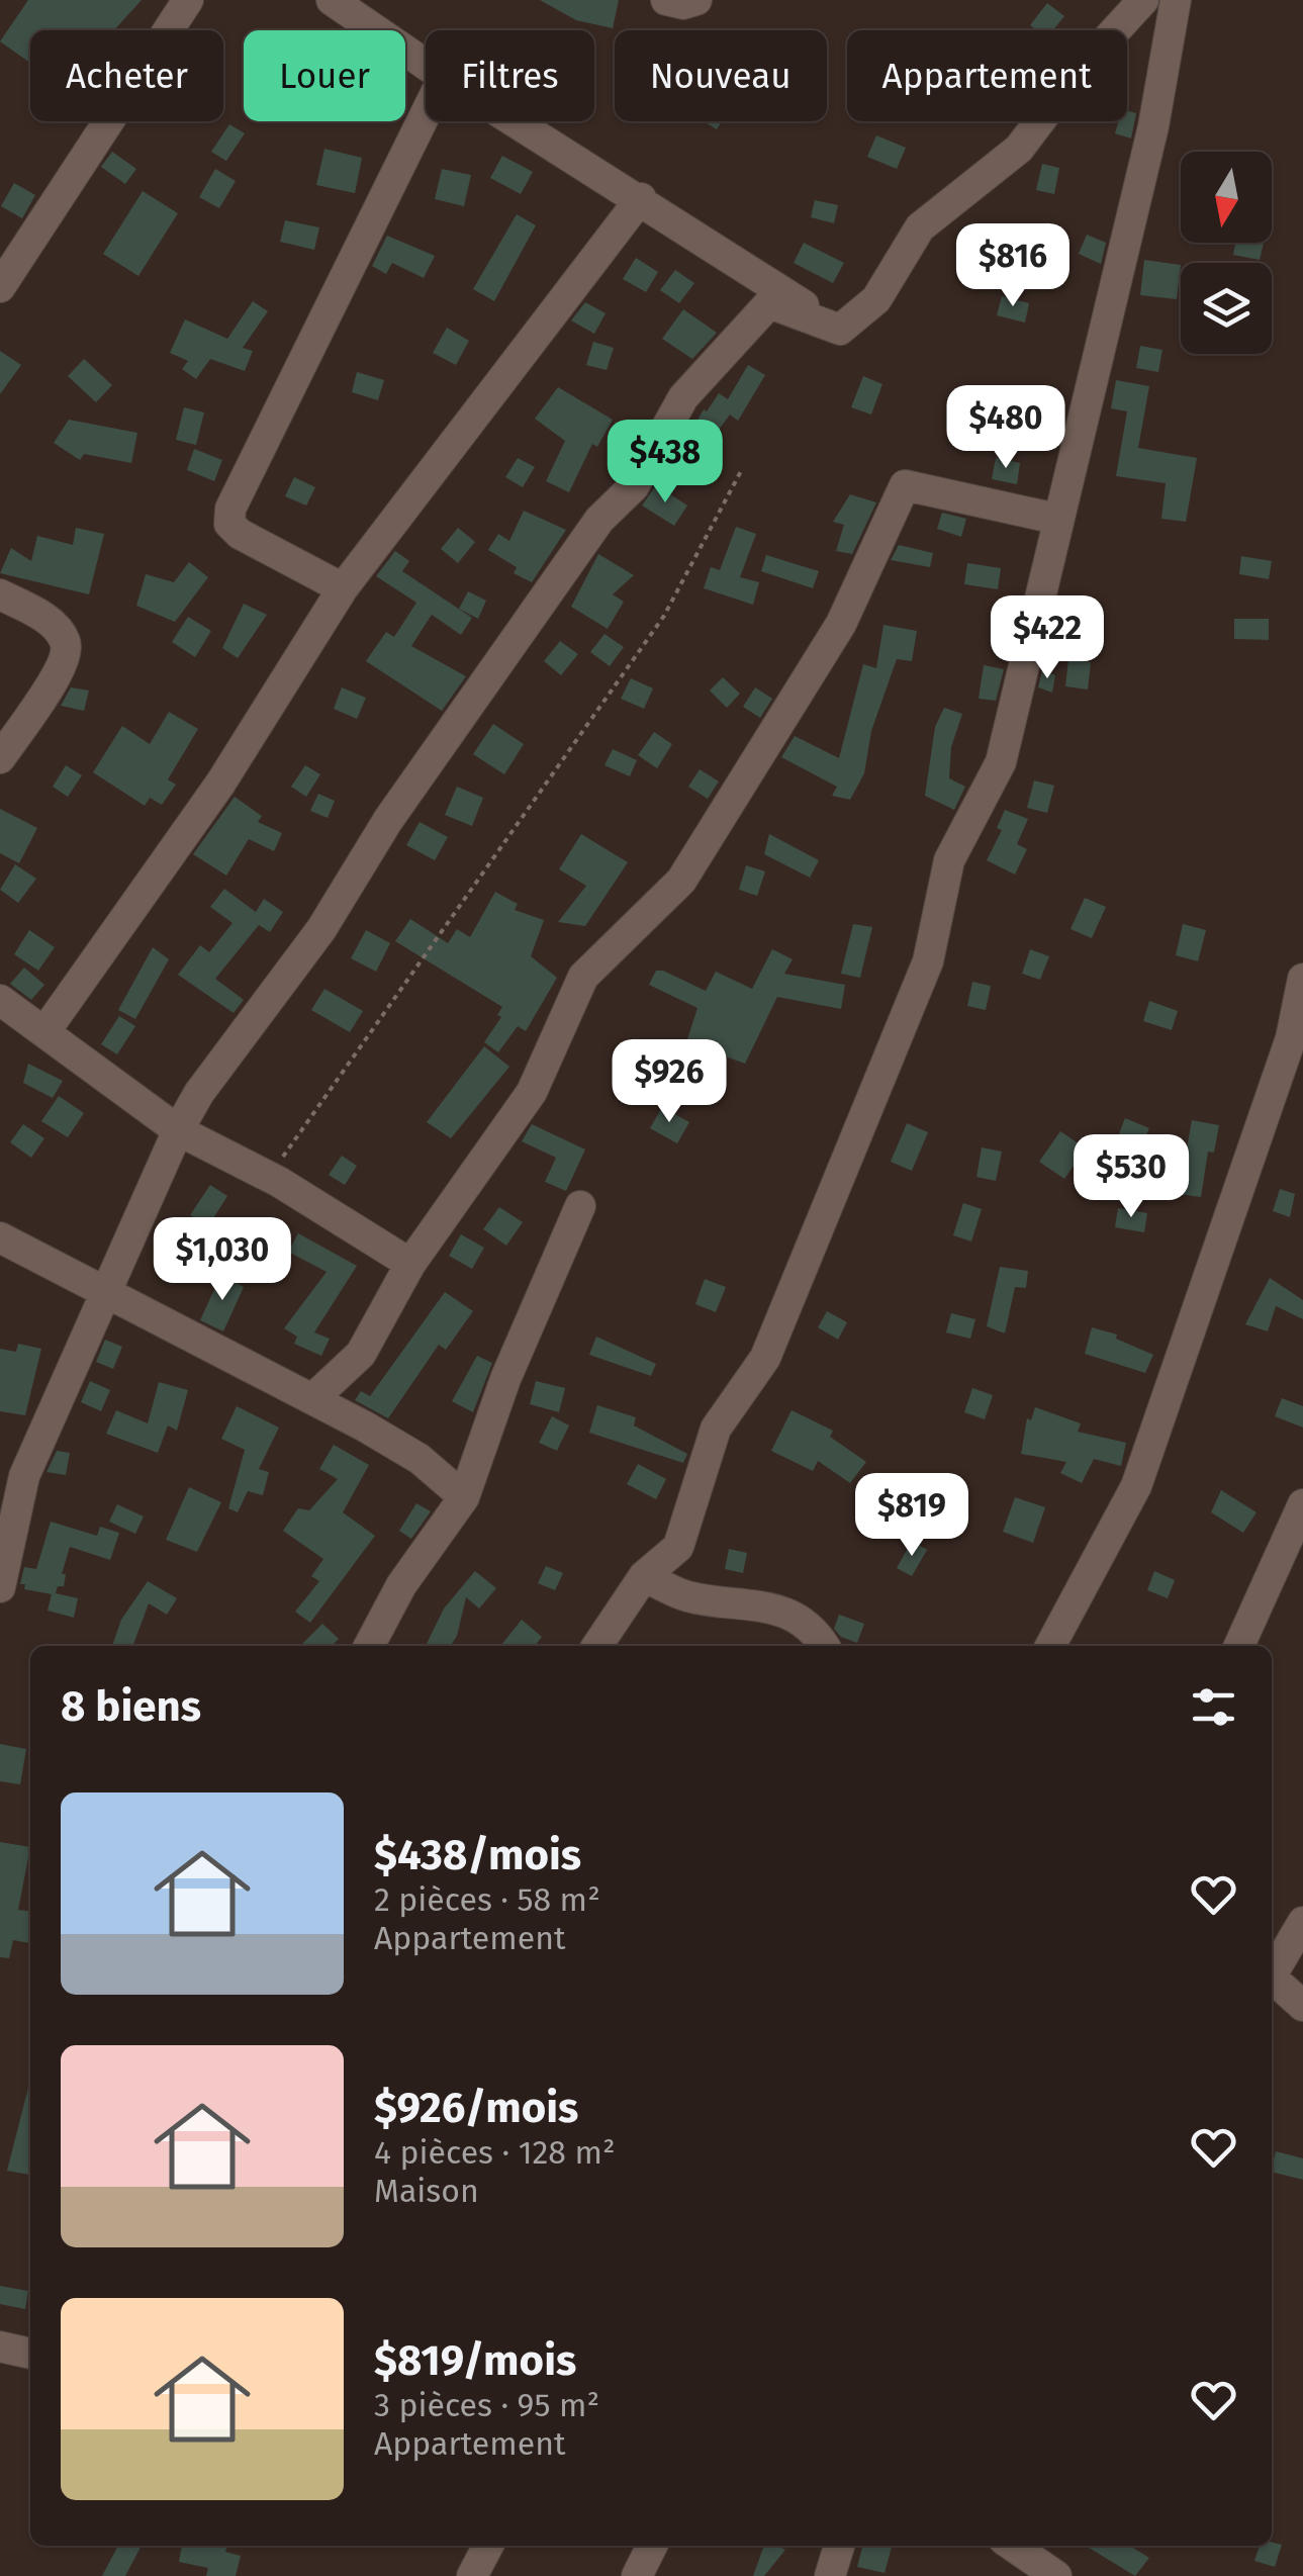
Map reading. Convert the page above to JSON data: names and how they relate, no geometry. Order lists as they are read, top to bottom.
{
  "north": "bottom",
  "page": {
    "chip": [
      "Acheter",
      "Louer",
      "Filtres",
      "Nouveau",
      "Appartement"
    ],
    "price": [
      "$816",
      "$480",
      "$438",
      "$422",
      "$926",
      "$530",
      "$1,030",
      "$819"
    ],
    "heading": "8 biens",
    "list": [
      {
        "name": "$438/mois",
        "note": "2 pièces · 58 m² · Appartement"
      },
      {
        "name": "$926/mois",
        "note": "4 pièces · 128 m² · Maison"
      },
      {
        "name": "$819/mois",
        "note": "3 pièces · 95 m² · Appartement"
      }
    ]
  }
}
